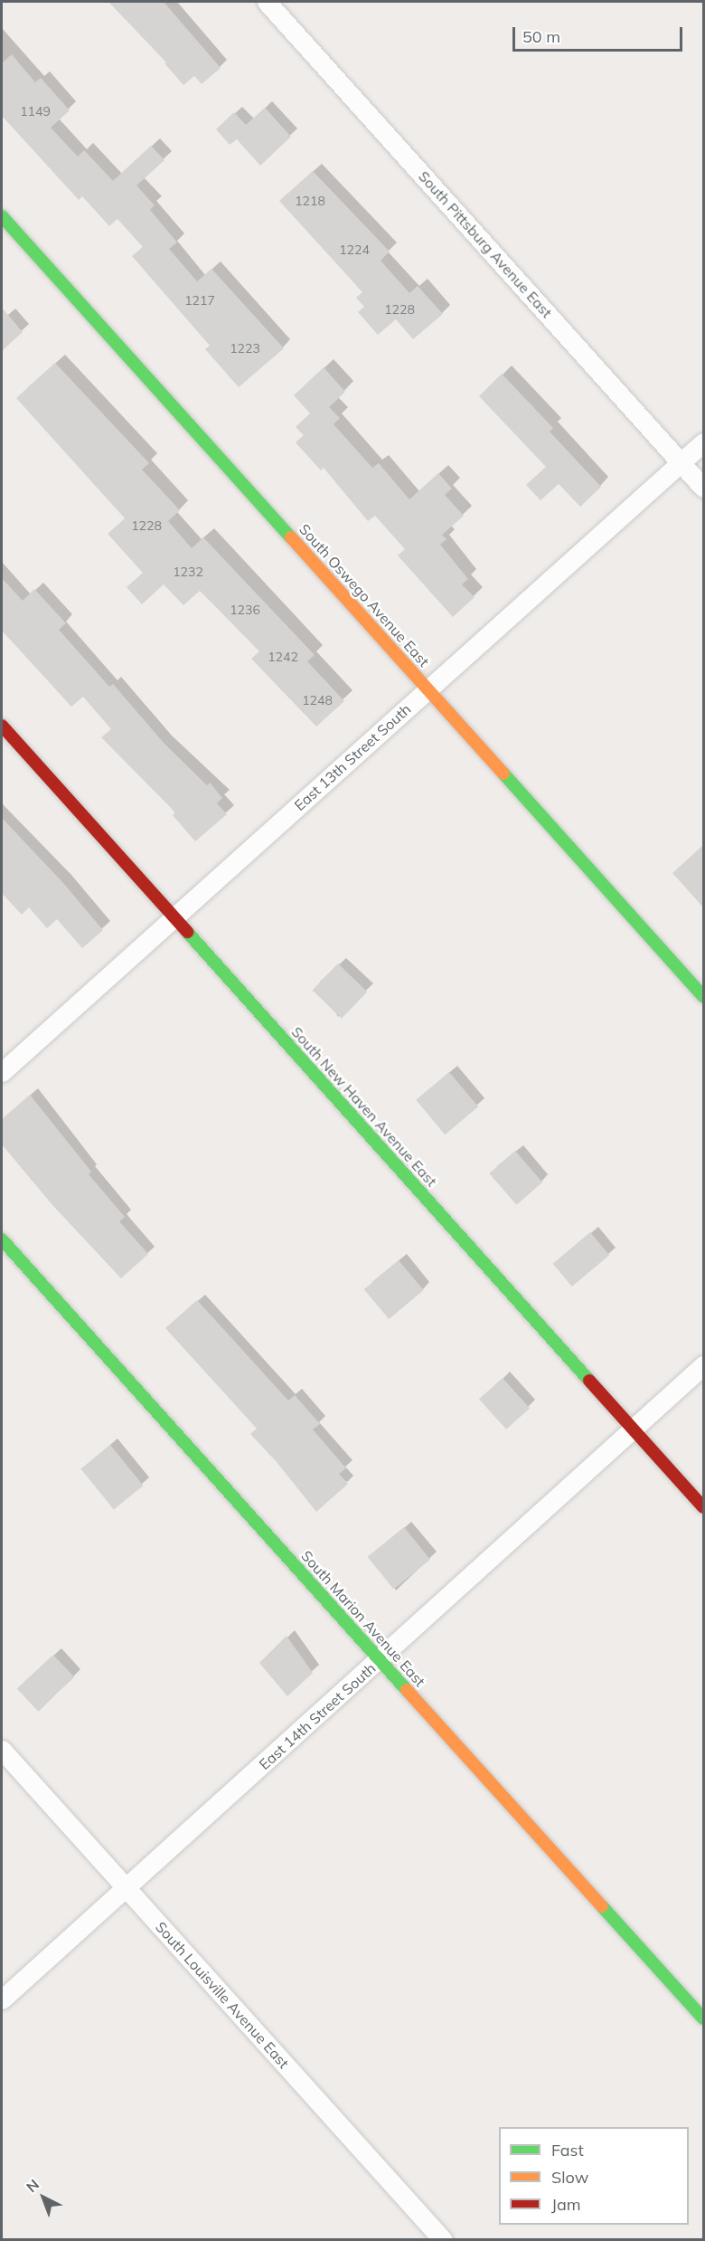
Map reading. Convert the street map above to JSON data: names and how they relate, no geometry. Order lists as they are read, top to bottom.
{
  "streets": {
    "street": [
      "South Pittsburg Avenue East",
      "South Oswego Avenue East",
      "East 13th Street South",
      "South New Haven Avenue East",
      "South Marion Avenue East",
      "East 14th Street South",
      "South Louisville Avenue East"
    ]
  },
  "crossings": [
    ["South Pittsburg Avenue East", "East 13th Street South"],
    ["South Oswego Avenue East", "East 13th Street South"],
    ["East 13th Street South", "South New Haven Avenue East"],
    ["South New Haven Avenue East", "East 14th Street South"],
    ["South Marion Avenue East", "East 14th Street South"],
    ["East 14th Street South", "South Louisville Avenue East"]
  ],
  "house_numbers": [
    "1149",
    "1218",
    "1224",
    "1217",
    "1228",
    "1223",
    "1228",
    "1232",
    "1236",
    "1242",
    "1248"
  ],
  "legend": ["Fast", "Slow", "Jam"],
  "scale_bar": "50 m",
  "north": "top left"
}
